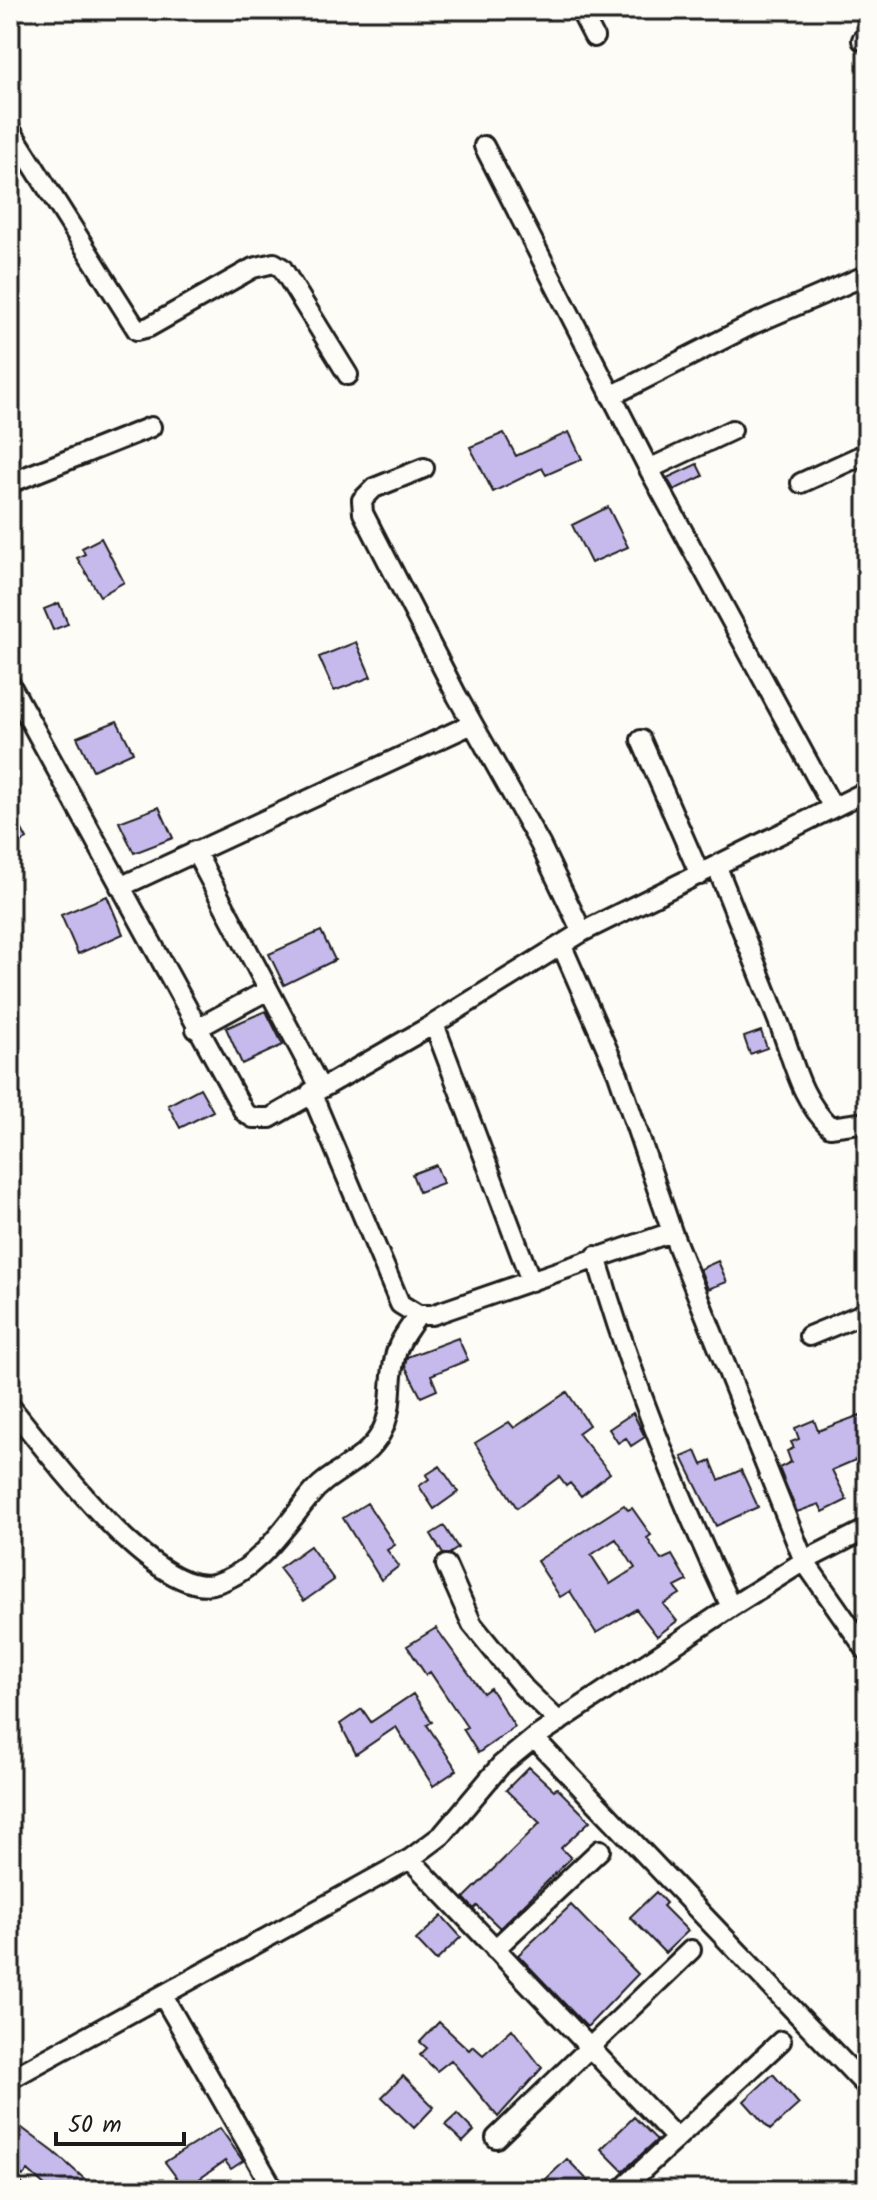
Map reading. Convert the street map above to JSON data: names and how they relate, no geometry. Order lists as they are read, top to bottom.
{
  "scale_bar": "50 m"
}
